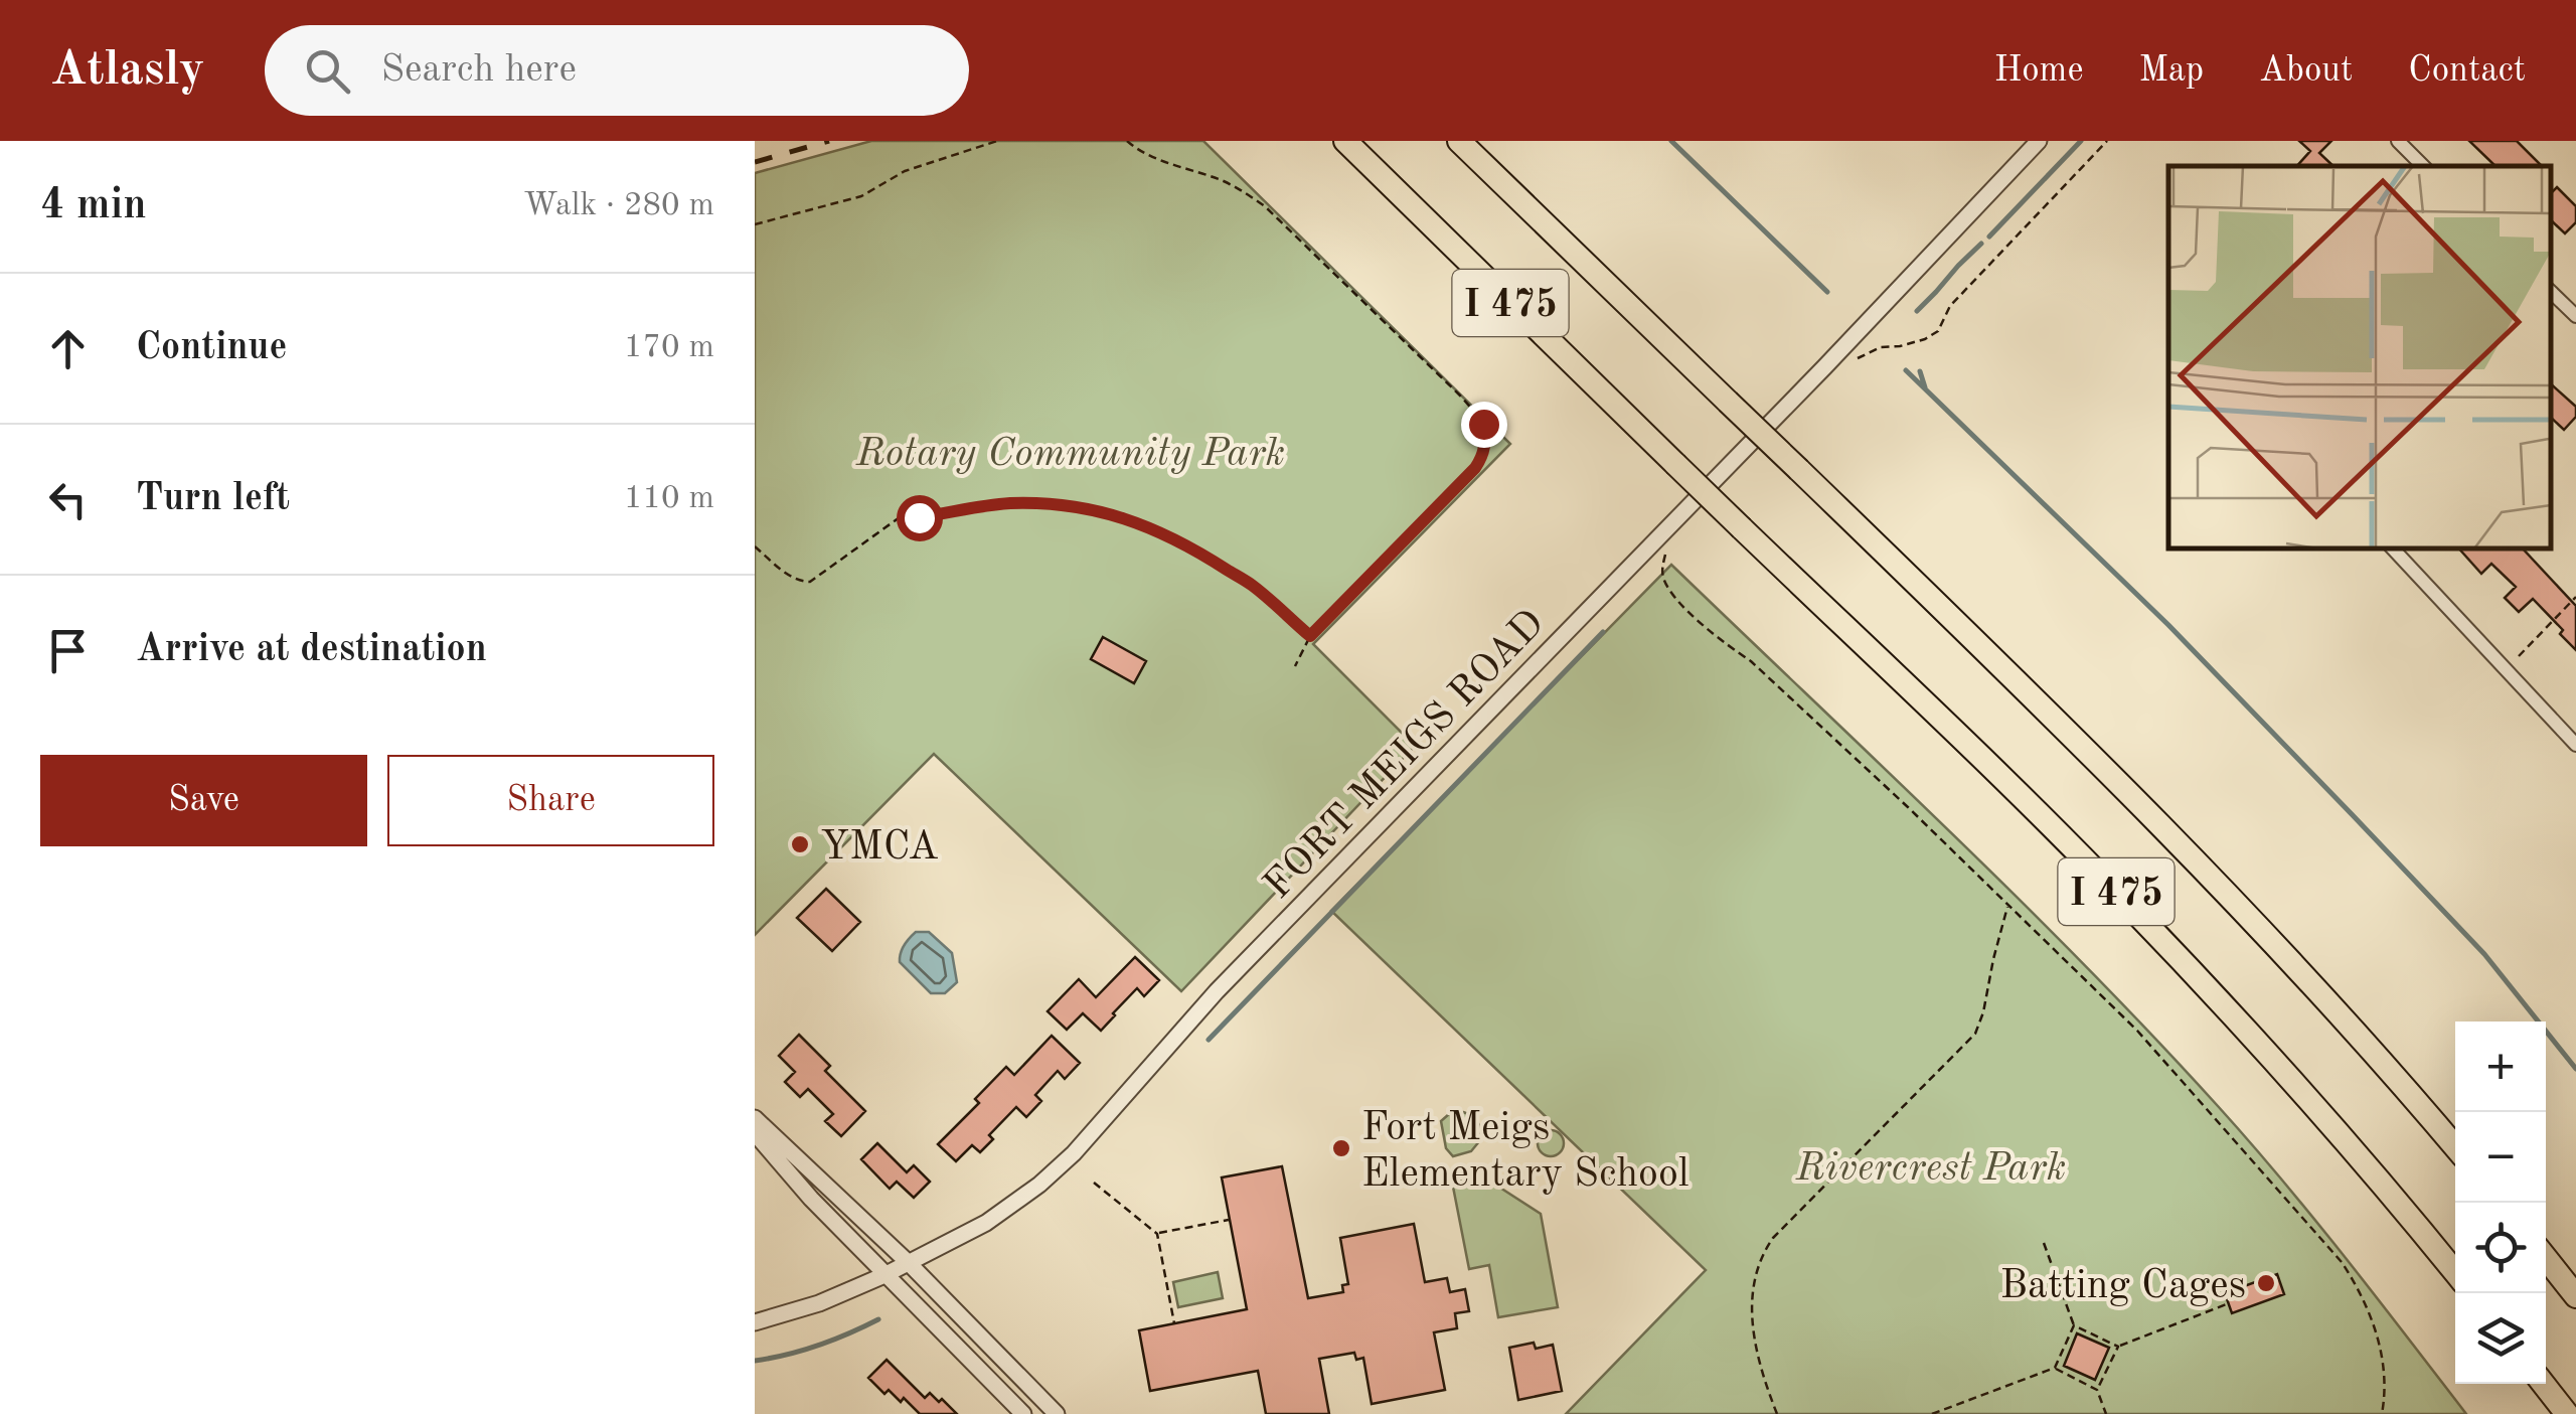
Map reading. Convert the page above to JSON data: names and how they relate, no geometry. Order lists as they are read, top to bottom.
{
  "streets": {
    "highway": ["I 475"],
    "street": ["FORT MEIGS ROAD"]
  },
  "parks": ["Rotary Community Park", "Rivercrest Park"],
  "places": ["YMCA", "Fort Meigs Elementary School", "Batting Cages"],
  "page": {
    "header": "Atlasly",
    "search": "Search here",
    "nav": [
      "Home",
      "Map",
      "About",
      "Contact"
    ],
    "heading": ["4 min", "Walk · 280 m"],
    "list": [
      ["Continue", "170 m"],
      ["Turn left", "110 m"],
      "Arrive at destination"
    ],
    "buttons": ["Save", "Share"],
    "map_buttons": ["+", "−"]
  }
}
